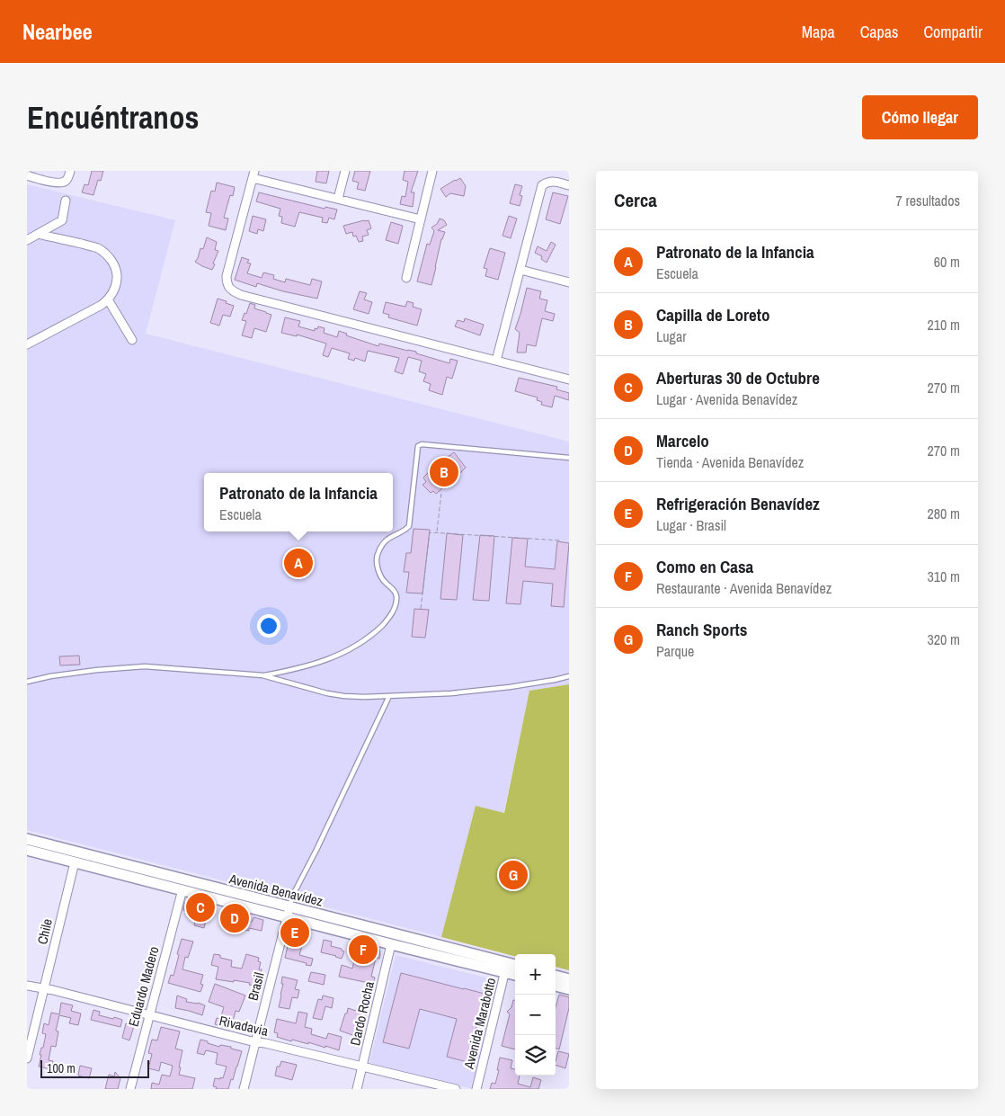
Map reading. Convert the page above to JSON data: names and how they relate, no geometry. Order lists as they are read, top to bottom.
{
  "streets": {
    "main road": ["Avenida Benavídez"],
    "street": [
      "Chile",
      "Eduardo Madero",
      "Brasil",
      "Dardo Rocha",
      "Avenida Marabotto",
      "Rivadavia"
    ]
  },
  "crossings": [
    ["Avenida Benavídez", "Chile"],
    ["Avenida Benavídez", "Eduardo Madero"],
    ["Avenida Benavídez", "Brasil"],
    ["Avenida Benavídez", "Dardo Rocha"],
    ["Avenida Benavídez", "Avenida Marabotto"],
    ["Chile", "Rivadavia"],
    ["Eduardo Madero", "Rivadavia"],
    ["Brasil", "Rivadavia"],
    ["Dardo Rocha", "Rivadavia"]
  ],
  "scale_bar": "100 m",
  "page": {
    "header": "Nearbee",
    "nav": ["Mapa", "Capas", "Compartir"],
    "buttons": "Cómo llegar",
    "title": "Encuéntranos",
    "heading": ["Cerca", "7 resultados"],
    "list": [
      {
        "mark": "A",
        "name": "Patronato de la Infancia",
        "note": "Escuela",
        "value": "60 m"
      },
      {
        "mark": "B",
        "name": "Capilla de Loreto",
        "note": "Lugar",
        "value": "210 m"
      },
      {
        "mark": "C",
        "name": "Aberturas 30 de Octubre",
        "note": "Lugar · Avenida Benavídez",
        "value": "270 m"
      },
      {
        "mark": "D",
        "name": "Marcelo",
        "note": "Tienda · Avenida Benavídez",
        "value": "270 m"
      },
      {
        "mark": "E",
        "name": "Refrigeración Benavídez",
        "note": "Lugar · Brasil",
        "value": "280 m"
      },
      {
        "mark": "F",
        "name": "Como en Casa",
        "note": "Restaurante · Avenida Benavídez",
        "value": "310 m"
      },
      {
        "mark": "G",
        "name": "Ranch Sports",
        "note": "Parque",
        "value": "320 m"
      }
    ],
    "pins": [
      "B",
      "A",
      "G",
      "C",
      "D",
      "E",
      "F"
    ],
    "popup": ["Patronato de la Infancia", "Escuela"],
    "map_buttons": ["+", "−"],
    "scale": "100 m"
  }
}
